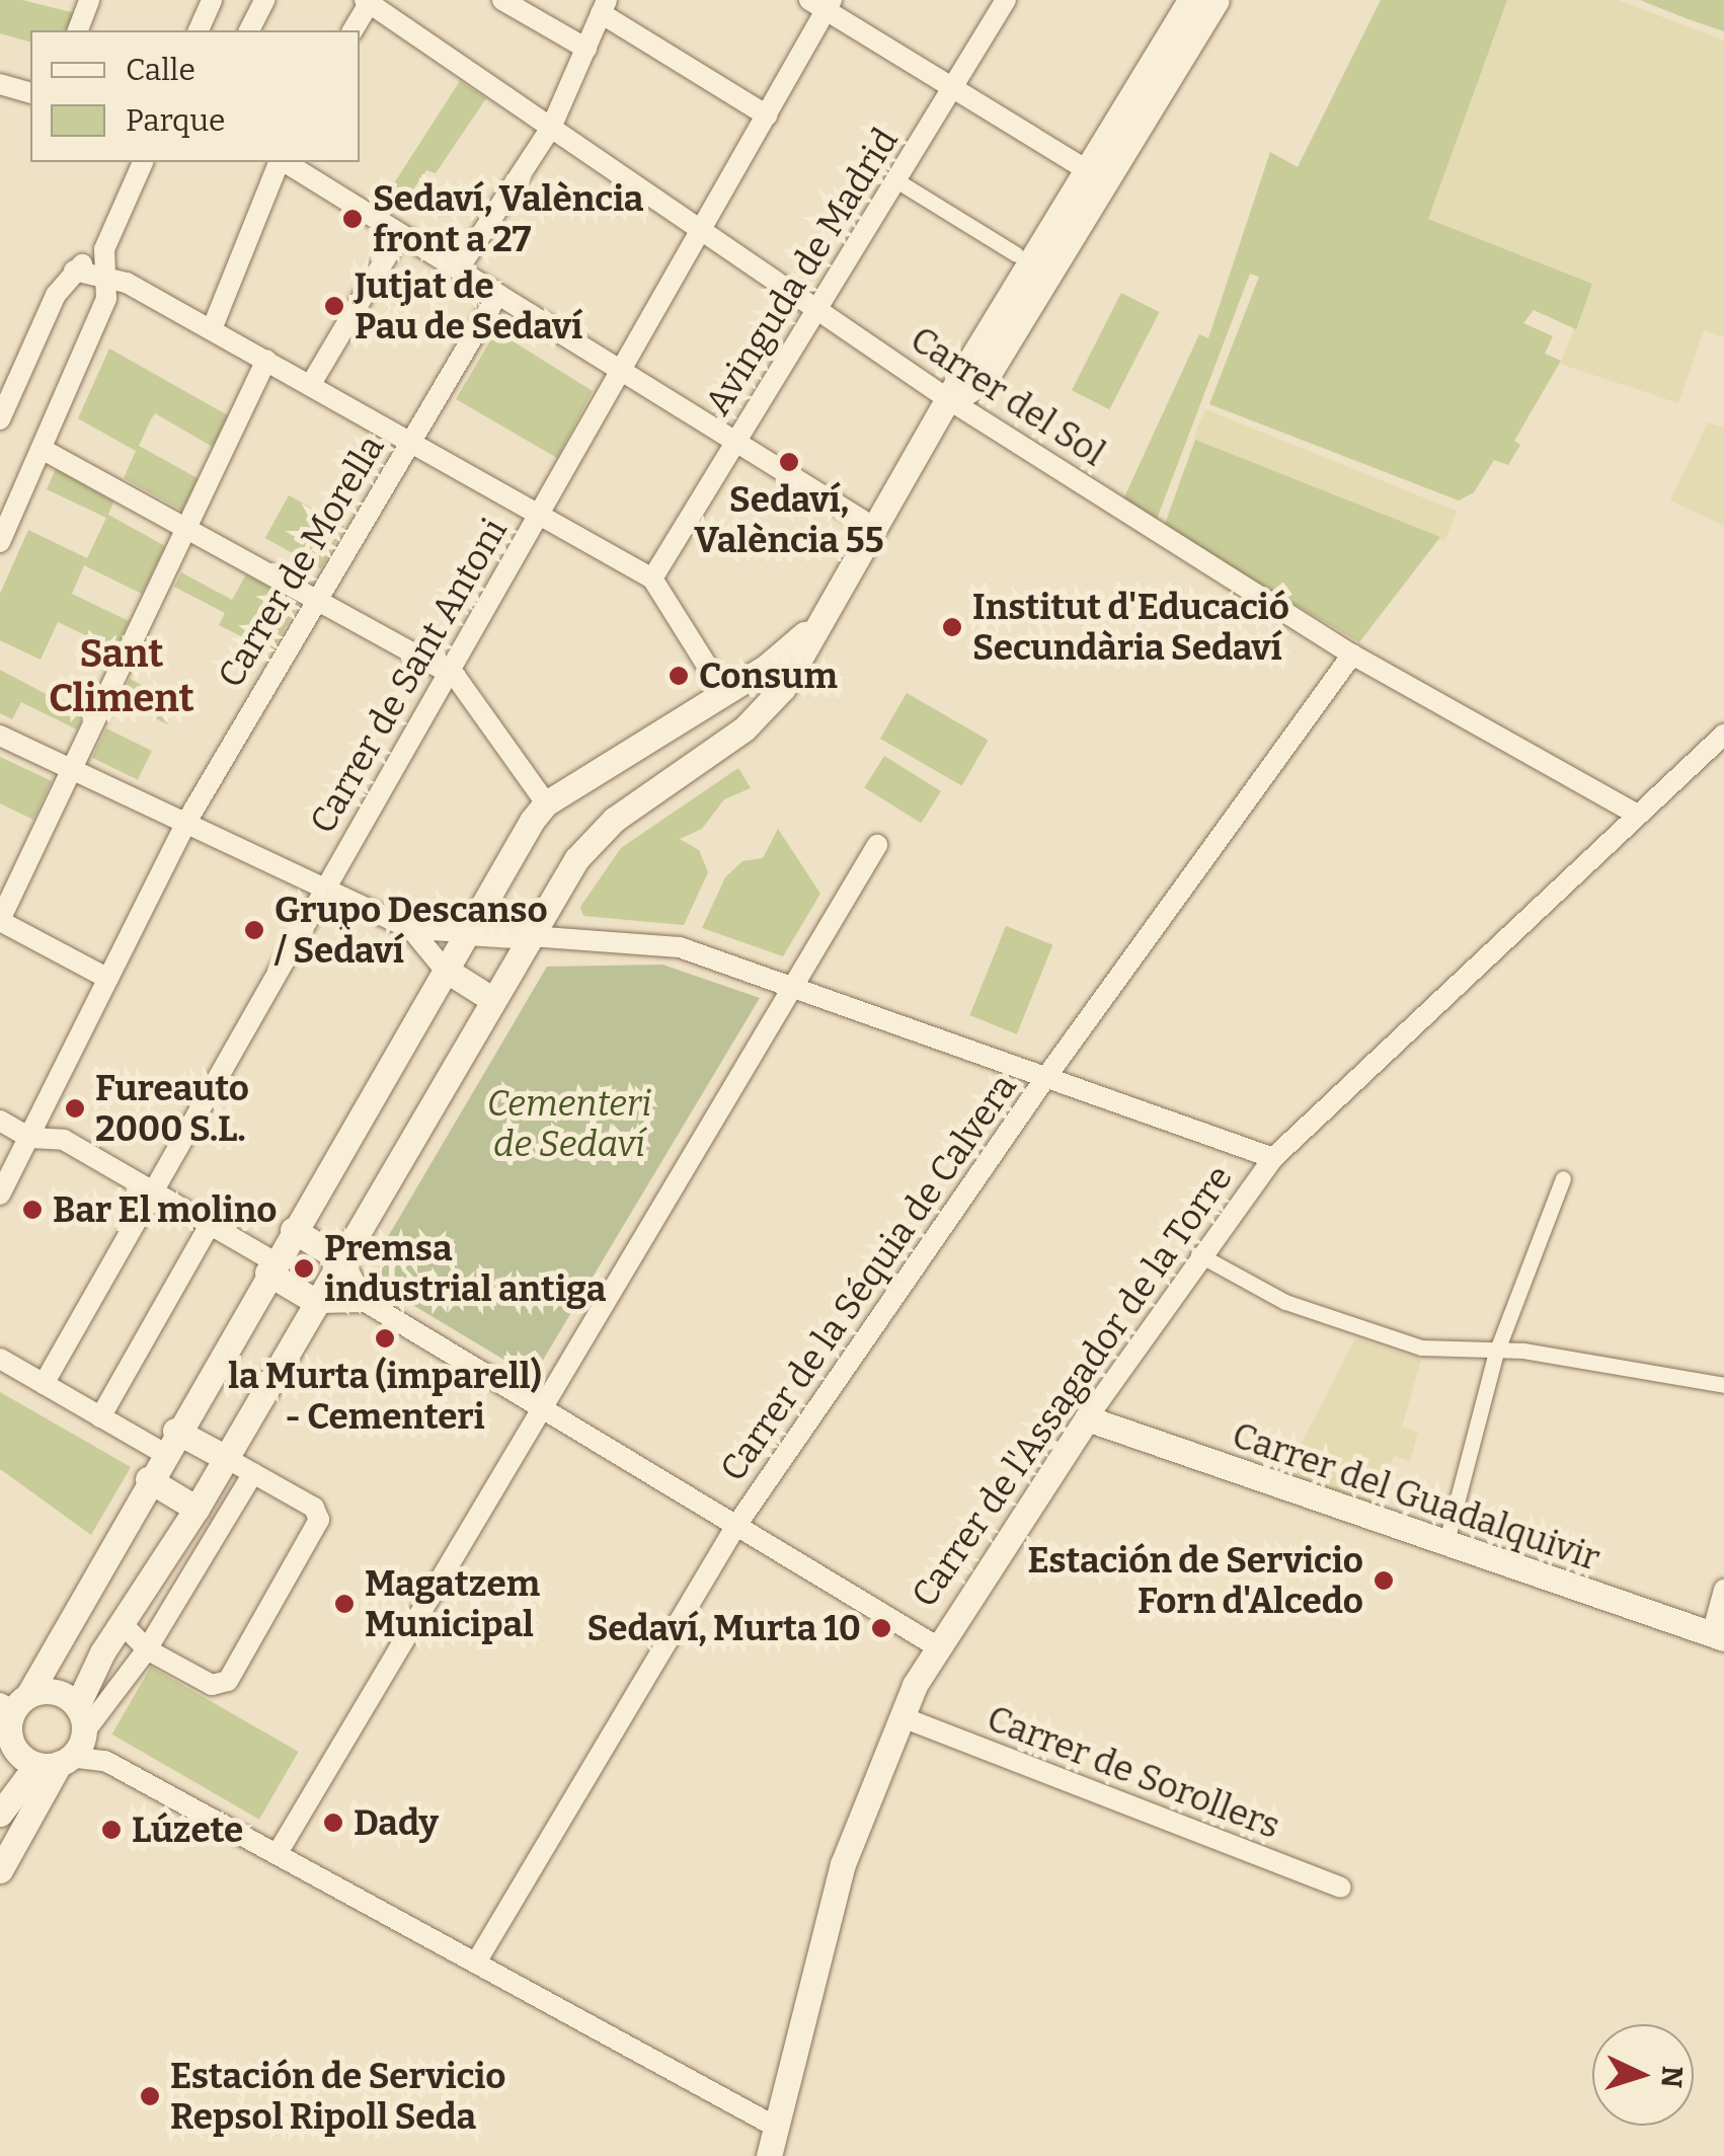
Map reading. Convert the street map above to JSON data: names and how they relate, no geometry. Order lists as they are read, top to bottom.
{
  "streets": {
    "street": [
      "Avinguda de Madrid",
      "Carrer del Sol",
      "Carrer de Morella",
      "Carrer de Sant Antoni",
      "Carrer de la Séquia de Calvera",
      "Carrer de l'Assagador de la Torre",
      "Carrer del Guadalquivir",
      "Carrer de Sorollers"
    ]
  },
  "crossings": [
    ["Avinguda de Madrid", "Carrer del Sol"],
    ["Carrer del Sol", "Carrer de Sant Antoni"],
    ["Carrer del Sol", "Carrer de la Séquia de Calvera"],
    ["Carrer del Sol", "Carrer de l'Assagador de la Torre"],
    ["Carrer de l'Assagador de la Torre", "Carrer del Guadalquivir"],
    ["Carrer de l'Assagador de la Torre", "Carrer de Sorollers"]
  ],
  "districts": ["Sant Climent"],
  "parks": ["Cementeri de Sedaví"],
  "places": [
    "Sedaví, València front a 27",
    "Jutjat de Pau de Sedaví",
    "Sedaví, València 55",
    "Institut d'Educació Secundària Sedaví",
    "Consum",
    "Grupo Descanso / Sedaví",
    "Fureauto 2000 S.L.",
    "Bar El molino",
    "Premsa industrial antiga",
    "la Murta (imparell) - Cementeri",
    "Estación de Servicio Forn d'Alcedo",
    "Magatzem Municipal",
    "Sedaví, Murta 10",
    "Dady",
    "Lúzete",
    "Estación de Servicio Repsol Ripoll Seda"
  ],
  "legend": ["Calle", "Parque"],
  "north": "right"
}
